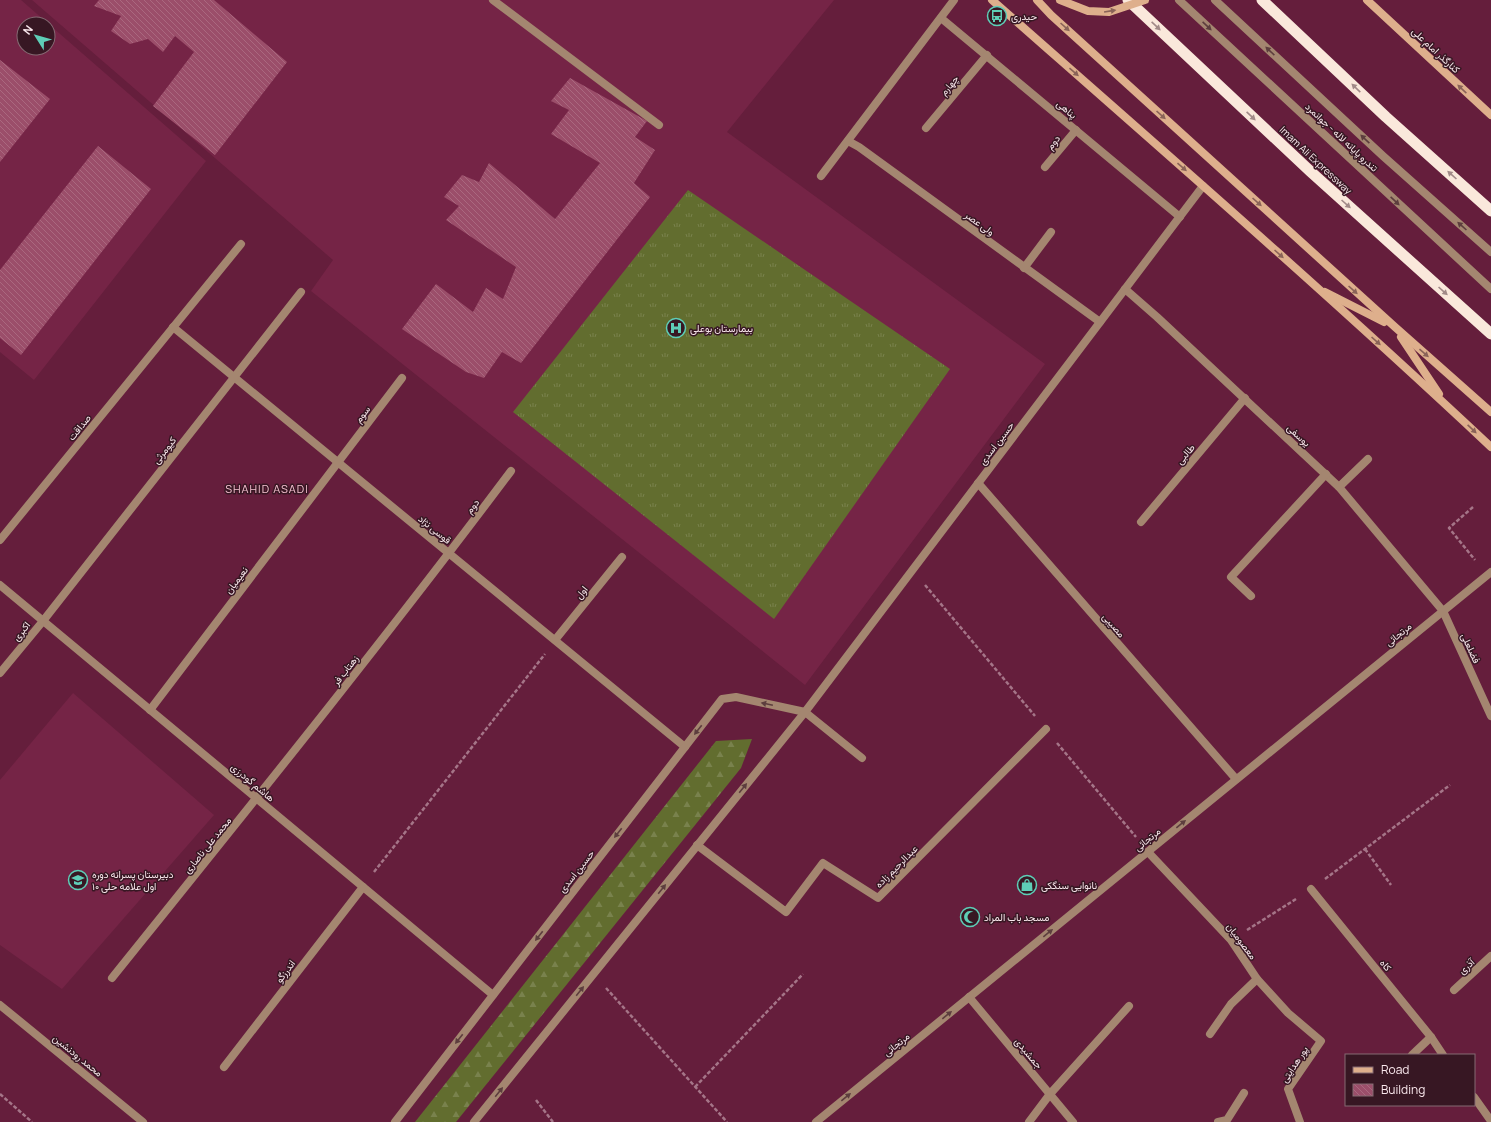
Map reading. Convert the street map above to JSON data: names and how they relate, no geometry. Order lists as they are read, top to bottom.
{
  "streets": {
    "highway": ["Imam Ali Expressway"],
    "main road": ["کنارگذر امام علی"],
    "street": [
      "چهارم",
      "پناهی",
      "تندرو پایانه لاله - جوانمرد",
      "دوم",
      "ولی عصر",
      "سوم",
      "صداقت",
      "یوسفی",
      "حسین اسدی",
      "کیومرثی",
      "طالبی",
      "قوسی نژاد",
      "نعیمیان",
      "اول",
      "مصیبی",
      "اکبری",
      "مرتجائی",
      "فضلعلی",
      "زهتاب فر",
      "هاشم گودرزی",
      "محمد علی ناصاری",
      "عبدالرحیم زاده",
      "معصومیان",
      "کاه",
      "آذری",
      "اندرزگو",
      "جمشیدی",
      "محمد رودنشین",
      "پور هدایتی"
    ]
  },
  "crossings": [
    ["چهارم", "پناهی"],
    ["پناهی", "دوم"],
    ["پناهی", "حسین اسدی"],
    ["دوم", "قوسی نژاد"],
    ["دوم", "زهتاب فر"],
    ["ولی عصر", "حسین اسدی"],
    ["سوم", "قوسی نژاد"],
    ["سوم", "نعیمیان"],
    ["صداقت", "قوسی نژاد"],
    ["یوسفی", "حسین اسدی"],
    ["یوسفی", "طالبی"],
    ["یوسفی", "مرتجائی"],
    ["یوسفی", "فضلعلی"],
    ["حسین اسدی", "قوسی نژاد"],
    ["حسین اسدی", "مصیبی"],
    ["حسین اسدی", "هاشم گودرزی"],
    ["حسین اسدی", "عبدالرحیم زاده"],
    ["کیومرثی", "قوسی نژاد"],
    ["کیومرثی", "اکبری"],
    ["کیومرثی", "هاشم گودرزی"],
    ["قوسی نژاد", "نعیمیان"],
    ["قوسی نژاد", "اول"],
    ["قوسی نژاد", "زهتاب فر"],
    ["نعیمیان", "هاشم گودرزی"],
    ["مصیبی", "مرتجائی"],
    ["اکبری", "هاشم گودرزی"],
    ["مرتجائی", "فضلعلی"],
    ["مرتجائی", "معصومیان"],
    ["مرتجائی", "جمشیدی"],
    ["زهتاب فر", "هاشم گودرزی"],
    ["زهتاب فر", "محمد علی ناصاری"],
    ["هاشم گودرزی", "محمد علی ناصاری"],
    ["هاشم گودرزی", "اندرزگو"],
    ["معصومیان", "پور هدایتی"]
  ],
  "one_way": ["کنارگذر امام علی", "مرتجائی"],
  "districts": ["SHAHID ASADI"],
  "places": {
    "bus stop": ["حیدری"],
    "hospital": ["بیمارستان بوعلی"],
    "school or university": ["دبیرستان پسرانه دوره اول علامه حلی ۱۰"],
    "shop": ["نانوایی سنگکی"],
    "mosque": ["مسجد باب المراد"]
  },
  "legend": ["Road", "Building"],
  "north": "top left"
}
